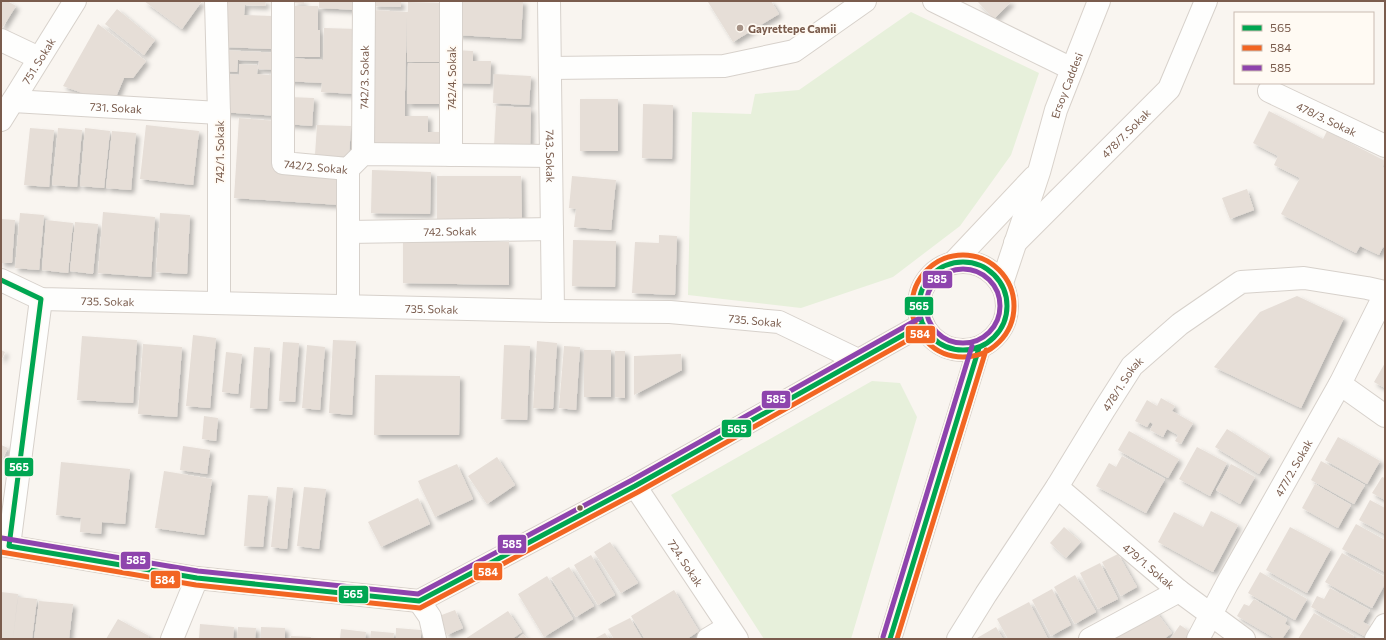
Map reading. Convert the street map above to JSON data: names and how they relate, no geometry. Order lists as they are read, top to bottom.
{
  "streets": {
    "street": [
      "751. Sokak",
      "742/3. Sokak",
      "742/4. Sokak",
      "Ersoy Caddesi",
      "731. Sokak",
      "478/3. Sokak",
      "478/7. Sokak",
      "742/1. Sokak",
      "743. Sokak",
      "742/2. Sokak",
      "742. Sokak",
      "735. Sokak",
      "478/1. Sokak",
      "477/2. Sokak",
      "724. Sokak",
      "479/1. Sokak"
    ]
  },
  "crossings": [
    ["751. Sokak", "731. Sokak"],
    ["742/3. Sokak", "742/2. Sokak"],
    ["742/3. Sokak", "742. Sokak"],
    ["742/3. Sokak", "735. Sokak"],
    ["742/4. Sokak", "742/2. Sokak"],
    ["Ersoy Caddesi", "478/7. Sokak"],
    ["731. Sokak", "742/1. Sokak"],
    ["742/1. Sokak", "735. Sokak"],
    ["743. Sokak", "742/2. Sokak"],
    ["743. Sokak", "742. Sokak"],
    ["743. Sokak", "735. Sokak"],
    ["478/1. Sokak", "477/2. Sokak"],
    ["478/1. Sokak", "479/1. Sokak"],
    ["477/2. Sokak", "479/1. Sokak"]
  ],
  "places": ["Gayrettepe Camii"],
  "lines": ["transit line 584", "transit line 565", "transit line 585"],
  "legend": ["565", "584", "585"]
}
